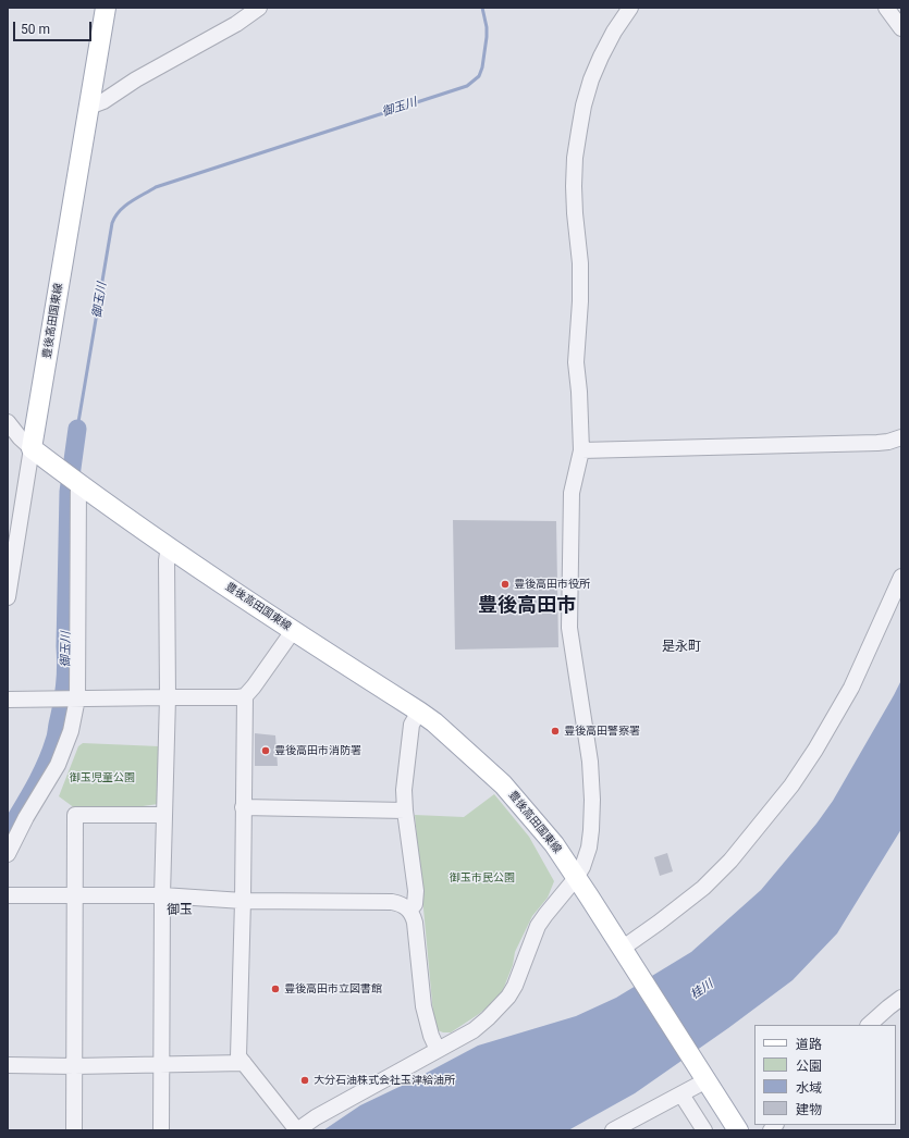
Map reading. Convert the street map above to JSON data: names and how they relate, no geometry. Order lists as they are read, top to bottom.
{
  "streets": {
    "main road": ["豊後高田国東線"]
  },
  "districts": ["豊後高田市", "是永町", "御玉"],
  "water": ["御玉川", "桂川"],
  "parks": ["御玉児童公園", "御玉市民公園"],
  "places": [
    "豊後高田市役所",
    "豊後高田警察署",
    "豊後高田市消防署",
    "豊後高田市立図書館",
    "大分石油株式会社玉津給油所"
  ],
  "legend": [
    "道路",
    "公園",
    "水域",
    "建物"
  ],
  "scale_bar": "50 m"
}
